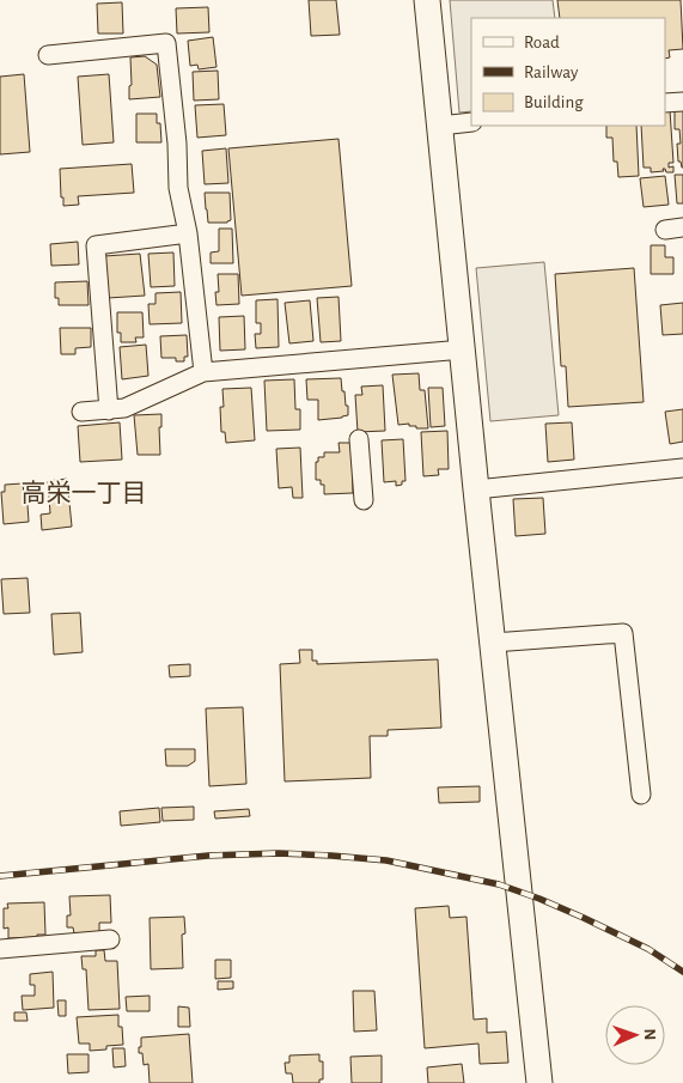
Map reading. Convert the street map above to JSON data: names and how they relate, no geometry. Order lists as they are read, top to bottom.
{
  "districts": ["高栄一丁目"],
  "legend": ["Road", "Railway", "Building"],
  "north": "right"
}
